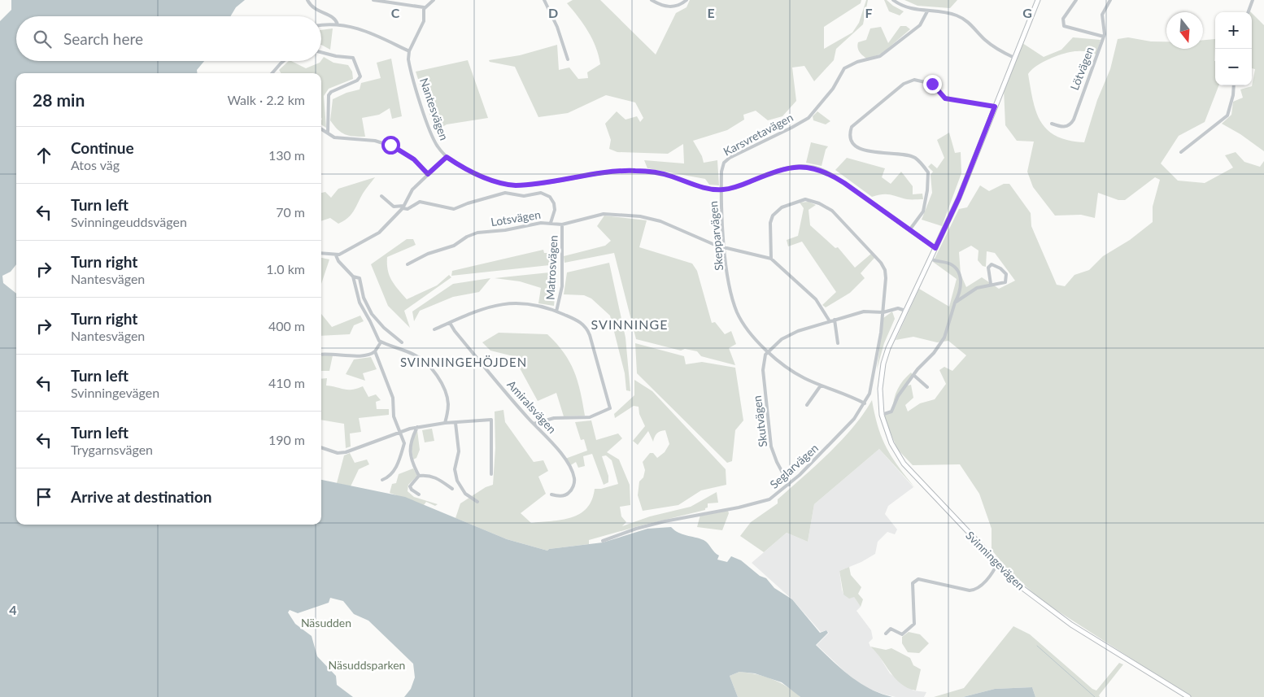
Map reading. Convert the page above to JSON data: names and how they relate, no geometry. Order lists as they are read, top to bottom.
{
  "streets": {
    "main road": ["Svinningevägen"],
    "street": [
      "Lötvägen",
      "Nantesvägen",
      "Karsvretavägen",
      "Lotsvägen",
      "Skepparvägen",
      "Matrosvägen",
      "Amiralsvägen",
      "Skutvägen",
      "Seglarvägen"
    ]
  },
  "crossings": [
    ["Nantesvägen", "Karsvretavägen"],
    ["Nantesvägen", "Skepparvägen"],
    ["Nantesvägen", "Svinningevägen"],
    ["Karsvretavägen", "Skepparvägen"],
    ["Lotsvägen", "Skepparvägen"],
    ["Lotsvägen", "Matrosvägen"],
    ["Lotsvägen", "Seglarvägen"],
    ["Skepparvägen", "Skutvägen"],
    ["Skepparvägen", "Seglarvägen"],
    ["Skutvägen", "Seglarvägen"]
  ],
  "districts": ["SVINNINGE", "SVINNINGEHÖJDEN"],
  "parks": ["Näsudden", "Näsuddsparken"],
  "north": "bottom",
  "page": {
    "map_buttons": ["+", "−"],
    "search": "Search here",
    "heading": ["28 min", "Walk · 2.2 km"],
    "list": [
      ["Continue", "Atos väg", "130 m"],
      ["Turn left", "Svinningeuddsvägen", "70 m"],
      ["Turn right", "Nantesvägen", "1.0 km"],
      ["Turn right", "Nantesvägen", "400 m"],
      ["Turn left", "Svinningevägen", "410 m"],
      ["Turn left", "Trygarnsvägen", "190 m"],
      "Arrive at destination"
    ]
  },
  "grid": {
    "columns": [
      "C",
      "D",
      "E",
      "F",
      "G"
    ],
    "rows": ["4"]
  }
}
